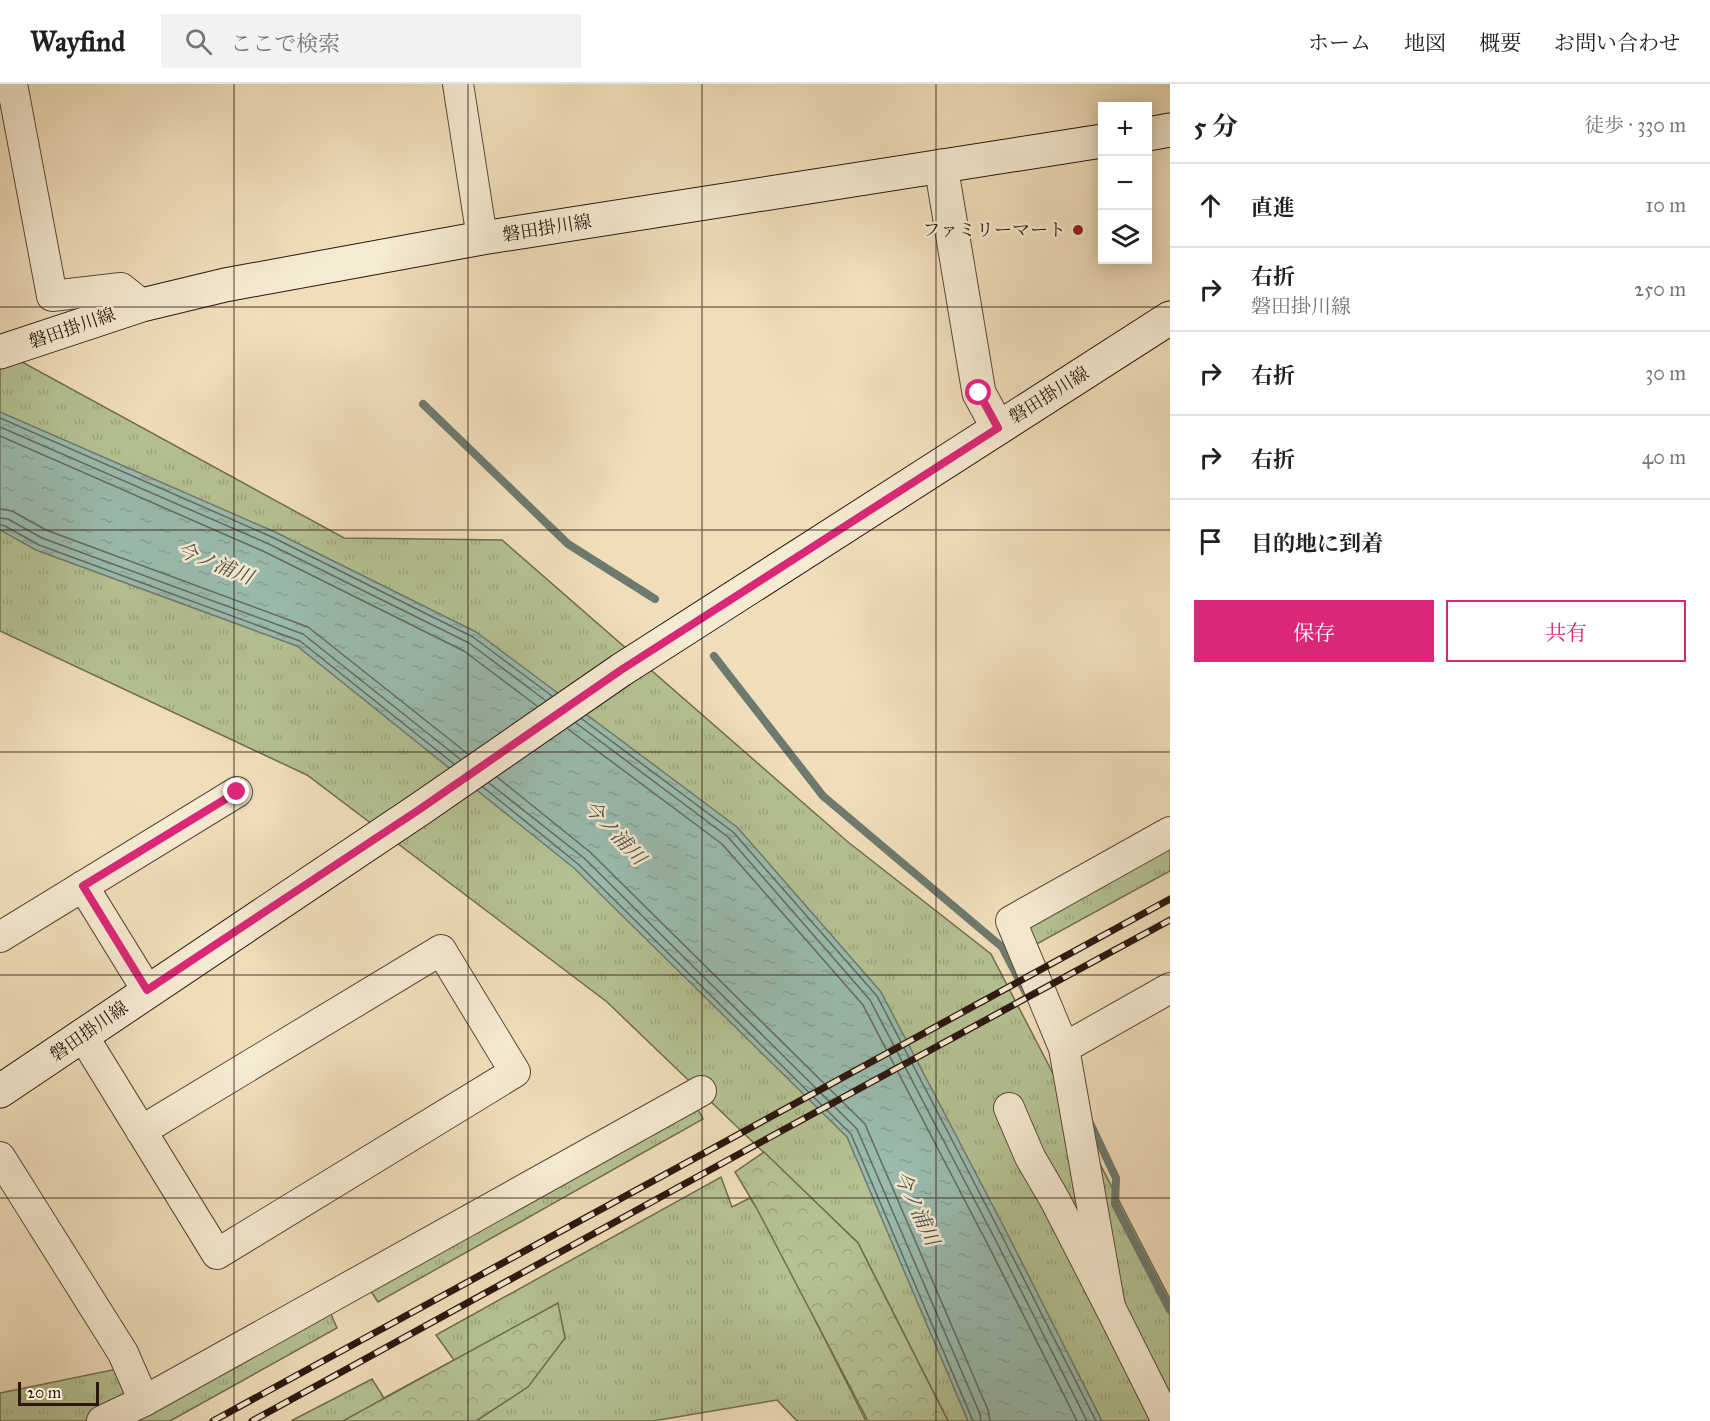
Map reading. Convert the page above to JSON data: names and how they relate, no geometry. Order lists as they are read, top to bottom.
{
  "streets": {
    "main road": ["磐田掛川線"]
  },
  "water": ["今ノ浦川"],
  "places": ["ファミリーマート"],
  "scale_bar": "20 m",
  "page": {
    "header": "Wayfind",
    "search": "ここで検索",
    "nav": [
      "ホーム",
      "地図",
      "概要",
      "お問い合わせ"
    ],
    "heading": ["5 分", "徒歩 · 330 m"],
    "map_buttons": ["+", "−"],
    "list": [
      ["直進", "10 m"],
      ["右折", "磐田掛川線", "250 m"],
      ["右折", "30 m"],
      ["右折", "40 m"],
      "目的地に到着"
    ],
    "buttons": ["保存", "共有"],
    "scale": "20 m"
  }
}
